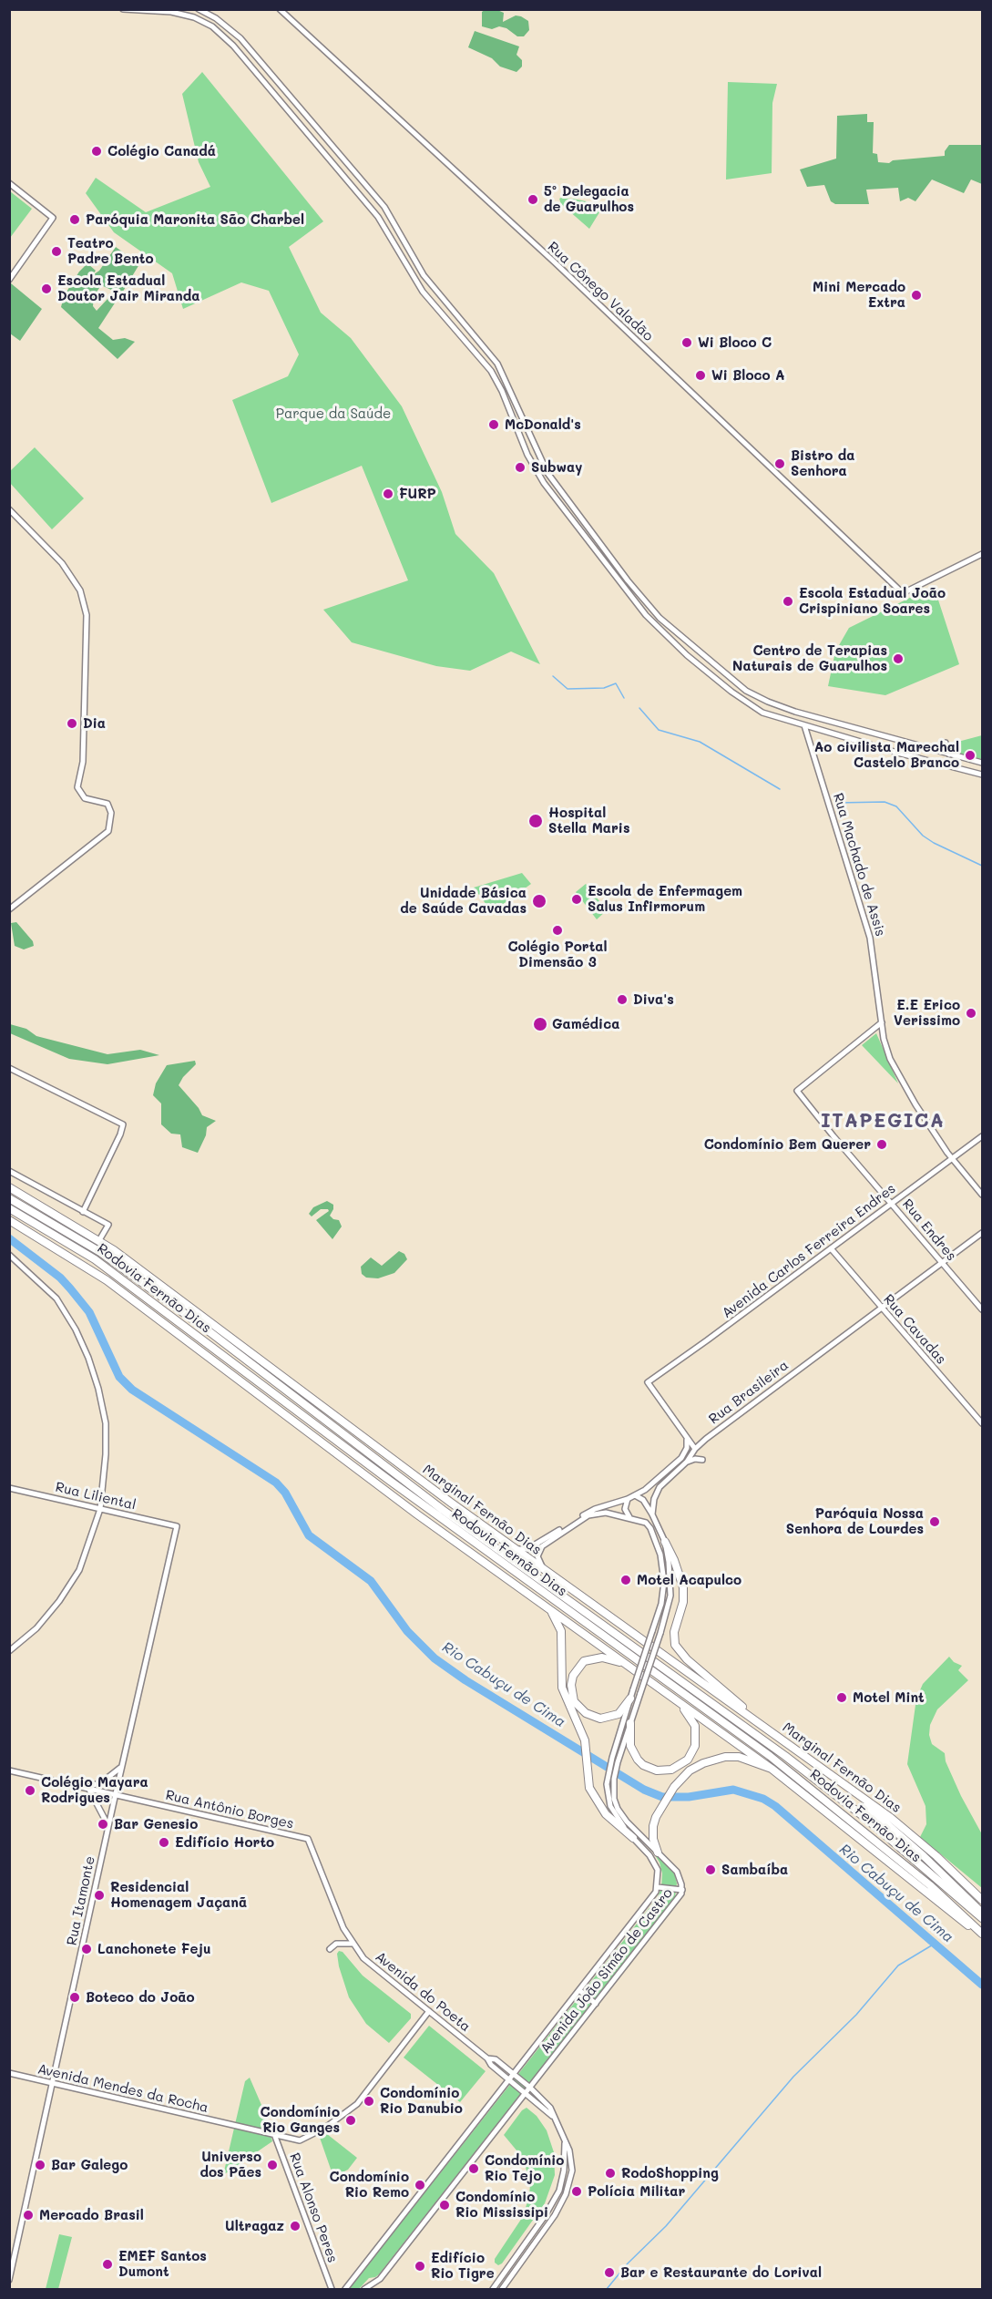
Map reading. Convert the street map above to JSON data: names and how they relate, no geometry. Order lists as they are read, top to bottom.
{
  "streets": {
    "highway": ["Rodovia Fernão Dias", "Marginal Fernão Dias"],
    "street": [
      "Rua Cônego Valadão",
      "Rua Machado de Assis",
      "Rua Endres",
      "Avenida Carlos Ferreira Endres",
      "Rua Cavadas",
      "Rua Brasileira",
      "Rua Liliental",
      "Rua Antônio Borges",
      "Rua Itamonte",
      "Avenida João Simão de Castro",
      "Avenida do Poeta",
      "Avenida Mendes da Rocha",
      "Rua Alonso Peres"
    ]
  },
  "crossings": [
    ["Rua Machado de Assis", "Rua Endres"],
    ["Rua Machado de Assis", "Avenida Carlos Ferreira Endres"],
    ["Rua Endres", "Avenida Carlos Ferreira Endres"],
    ["Rua Endres", "Rua Brasileira"],
    ["Avenida Carlos Ferreira Endres", "Rua Cavadas"],
    ["Rua Cavadas", "Rua Brasileira"],
    ["Rua Liliental", "Rua Itamonte"],
    ["Rua Antônio Borges", "Rua Itamonte"],
    ["Rua Antônio Borges", "Avenida do Poeta"],
    ["Rua Itamonte", "Avenida Mendes da Rocha"],
    ["Avenida João Simão de Castro", "Avenida do Poeta"],
    ["Avenida do Poeta", "Avenida Mendes da Rocha"],
    ["Avenida Mendes da Rocha", "Rua Alonso Peres"]
  ],
  "districts": ["ITAPEGICA"],
  "water": ["Rio Cabuçu de Cima"],
  "parks": ["Parque da Saúde"],
  "places": [
    "Colégio Canadá",
    "5º Delegacia de Guarulhos",
    "Paróquia Maronita São Charbel",
    "Teatro Padre Bento",
    "Escola Estadual Doutor Jair Miranda",
    "Mini Mercado Extra",
    "Wi Bloco C",
    "Wi Bloco A",
    "McDonald's",
    "Bistro da Senhora",
    "Subway",
    "FURP",
    "Escola Estadual João Crispiniano Soares",
    "Centro de Terapias Naturais de Guarulhos",
    "Dia",
    "Ao civilista Marechal Castelo Branco",
    "Hospital Stella Maris",
    "Escola de Enfermagem Salus Infirmorum",
    "Unidade Básica de Saúde Cavadas",
    "Colégio Portal Dimensão 3",
    "Diva's",
    "E.E Erico Verissimo",
    "Gamédica",
    "Condomínio Bem Querer",
    "Paróquia Nossa Senhora de Lourdes",
    "Motel Acapulco",
    "Motel Mint",
    "Colégio Mayara Rodrigues",
    "Bar Genesio",
    "Edifício Horto",
    "Sambaíba",
    "Residencial Homenagem Jaçanã",
    "Lanchonete Feju",
    "Boteco do João",
    "Condomínio Rio Danubio",
    "Condomínio Rio Ganges",
    "Bar Galego",
    "Universo dos Pães",
    "Condomínio Rio Tejo",
    "RodoShopping",
    "Condomínio Rio Remo",
    "Polícia Militar",
    "Condomínio Rio Mississipi",
    "Mercado Brasil",
    "Ultragaz",
    "EMEF Santos Dumont",
    "Edifício Rio Tigre",
    "Bar e Restaurante do Lorival"
  ]
}
